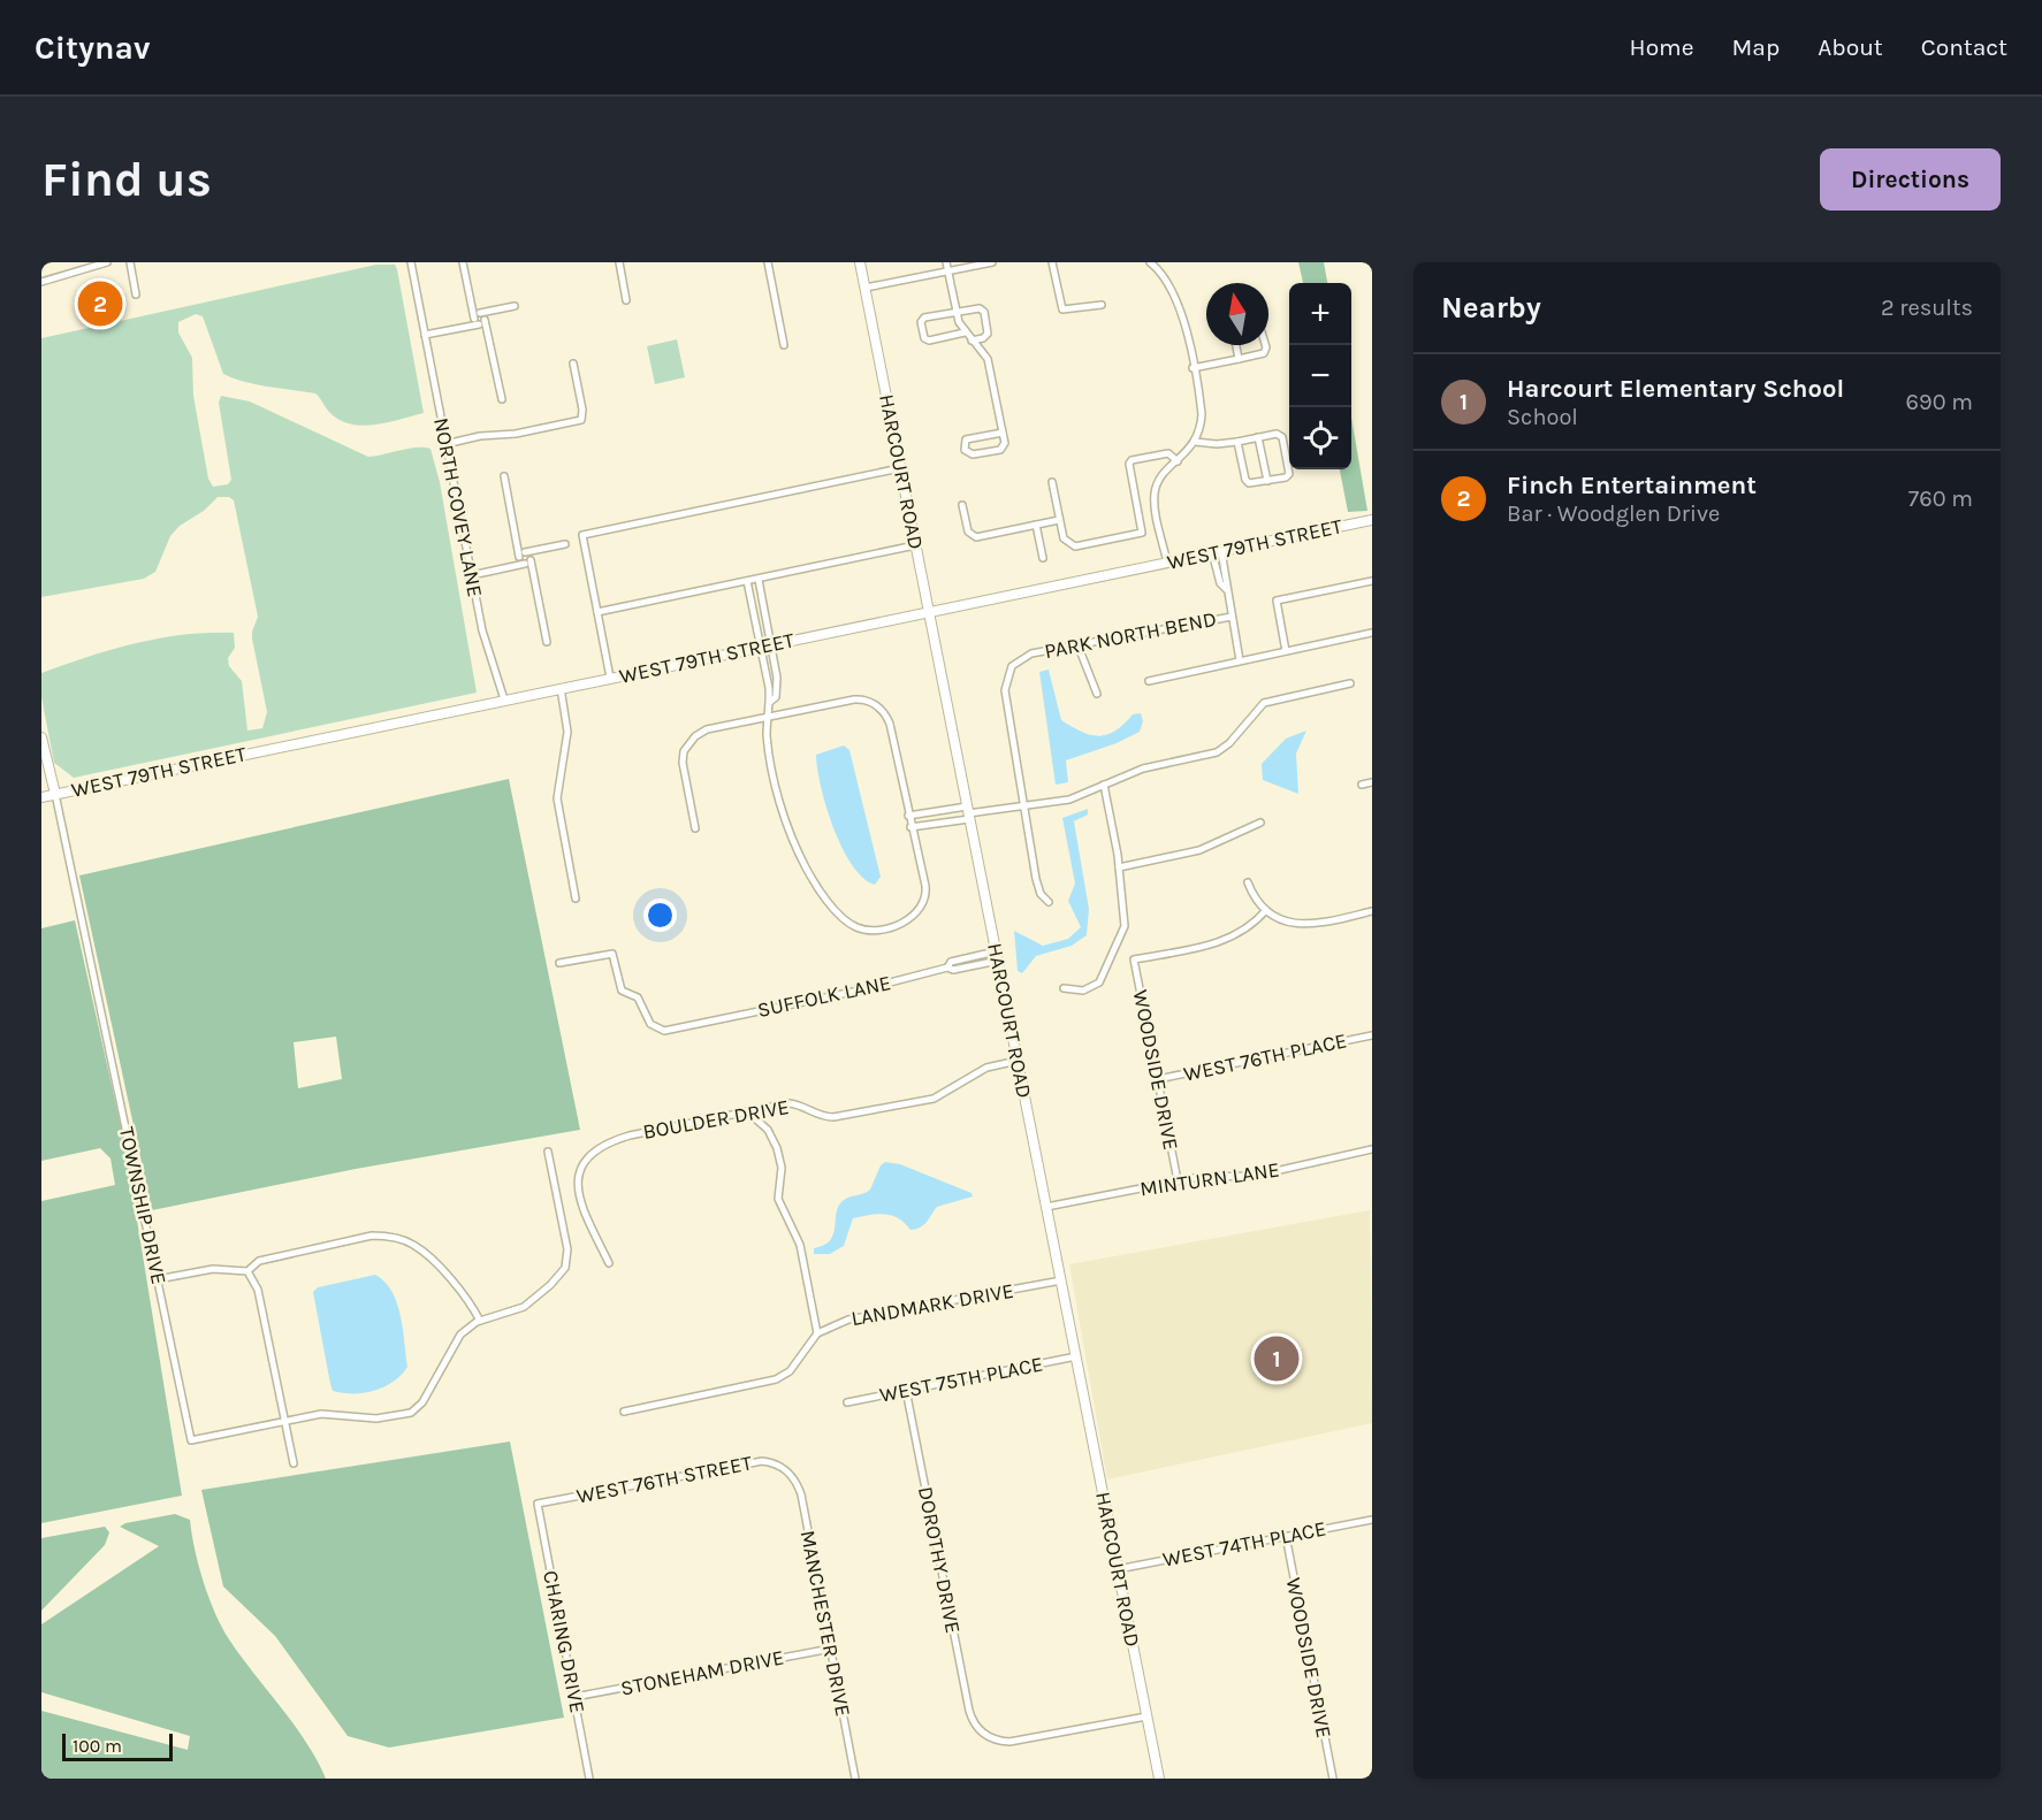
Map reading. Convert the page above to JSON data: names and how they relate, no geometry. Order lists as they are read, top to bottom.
{
  "streets": {
    "street": [
      "HARCOURT ROAD",
      "NORTH COVEY LANE",
      "WEST 79TH STREET",
      "PARK NORTH BEND",
      "SUFFOLK LANE",
      "WEST 76TH PLACE",
      "WOODSIDE DRIVE",
      "BOULDER DRIVE",
      "MINTURN LANE",
      "TOWNSHIP DRIVE",
      "LANDMARK DRIVE",
      "WEST 75TH PLACE",
      "WEST 76TH STREET",
      "WEST 74TH PLACE",
      "DOROTHY DRIVE",
      "MANCHESTER DRIVE",
      "CHARING DRIVE",
      "STONEHAM DRIVE"
    ]
  },
  "crossings": [
    ["HARCOURT ROAD", "WEST 79TH STREET"],
    ["HARCOURT ROAD", "SUFFOLK LANE"],
    ["HARCOURT ROAD", "BOULDER DRIVE"],
    ["HARCOURT ROAD", "MINTURN LANE"],
    ["HARCOURT ROAD", "LANDMARK DRIVE"],
    ["HARCOURT ROAD", "WEST 75TH PLACE"],
    ["HARCOURT ROAD", "WEST 74TH PLACE"],
    ["HARCOURT ROAD", "DOROTHY DRIVE"],
    ["NORTH COVEY LANE", "WEST 79TH STREET"],
    ["WEST 79TH STREET", "TOWNSHIP DRIVE"],
    ["WEST 76TH PLACE", "WOODSIDE DRIVE"],
    ["WOODSIDE DRIVE", "MINTURN LANE"],
    ["WOODSIDE DRIVE", "WEST 74TH PLACE"],
    ["WEST 75TH PLACE", "DOROTHY DRIVE"],
    ["WEST 76TH STREET", "MANCHESTER DRIVE"],
    ["WEST 76TH STREET", "CHARING DRIVE"],
    ["MANCHESTER DRIVE", "STONEHAM DRIVE"],
    ["CHARING DRIVE", "STONEHAM DRIVE"]
  ],
  "scale_bar": "100 m",
  "north": "top",
  "page": {
    "header": "Citynav",
    "nav": [
      "Home",
      "Map",
      "About",
      "Contact"
    ],
    "buttons": "Directions",
    "title": "Find us",
    "heading": ["Nearby", "2 results"],
    "pins": ["2", "1"],
    "map_buttons": ["+", "−"],
    "list": [
      {
        "mark": "1",
        "name": "Harcourt Elementary School",
        "note": "School",
        "value": "690 m"
      },
      {
        "mark": "2",
        "name": "Finch Entertainment",
        "note": "Bar · Woodglen Drive",
        "value": "760 m"
      }
    ],
    "scale": "100 m"
  }
}
